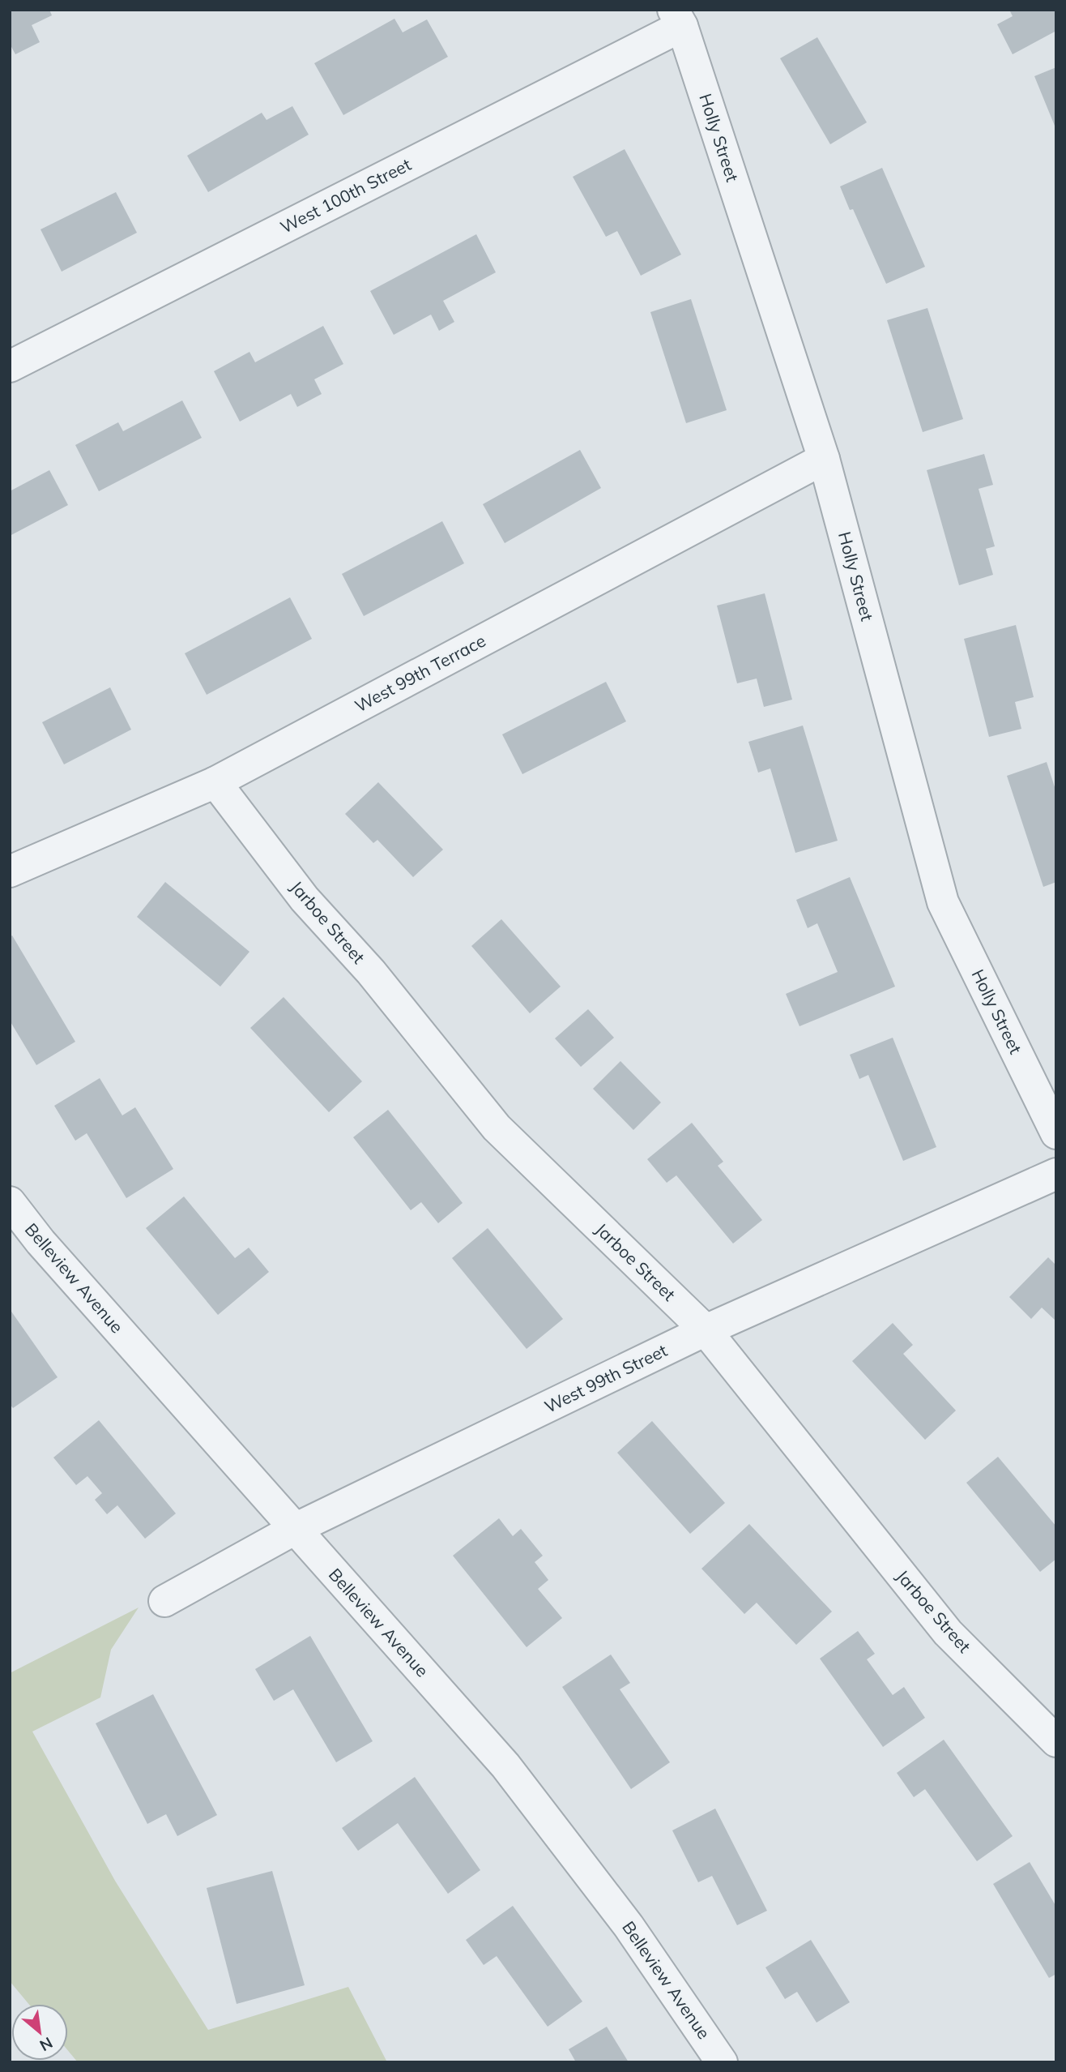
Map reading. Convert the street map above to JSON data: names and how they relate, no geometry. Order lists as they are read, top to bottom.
{
  "streets": {
    "street": [
      "Holly Street",
      "West 100th Street",
      "West 99th Terrace",
      "Jarboe Street",
      "Belleview Avenue",
      "West 99th Street"
    ]
  },
  "crossings": [
    ["Holly Street", "West 100th Street"],
    ["Holly Street", "West 99th Terrace"],
    ["West 99th Terrace", "Jarboe Street"],
    ["Jarboe Street", "West 99th Street"],
    ["Belleview Avenue", "West 99th Street"]
  ],
  "north": "bottom right"
}
